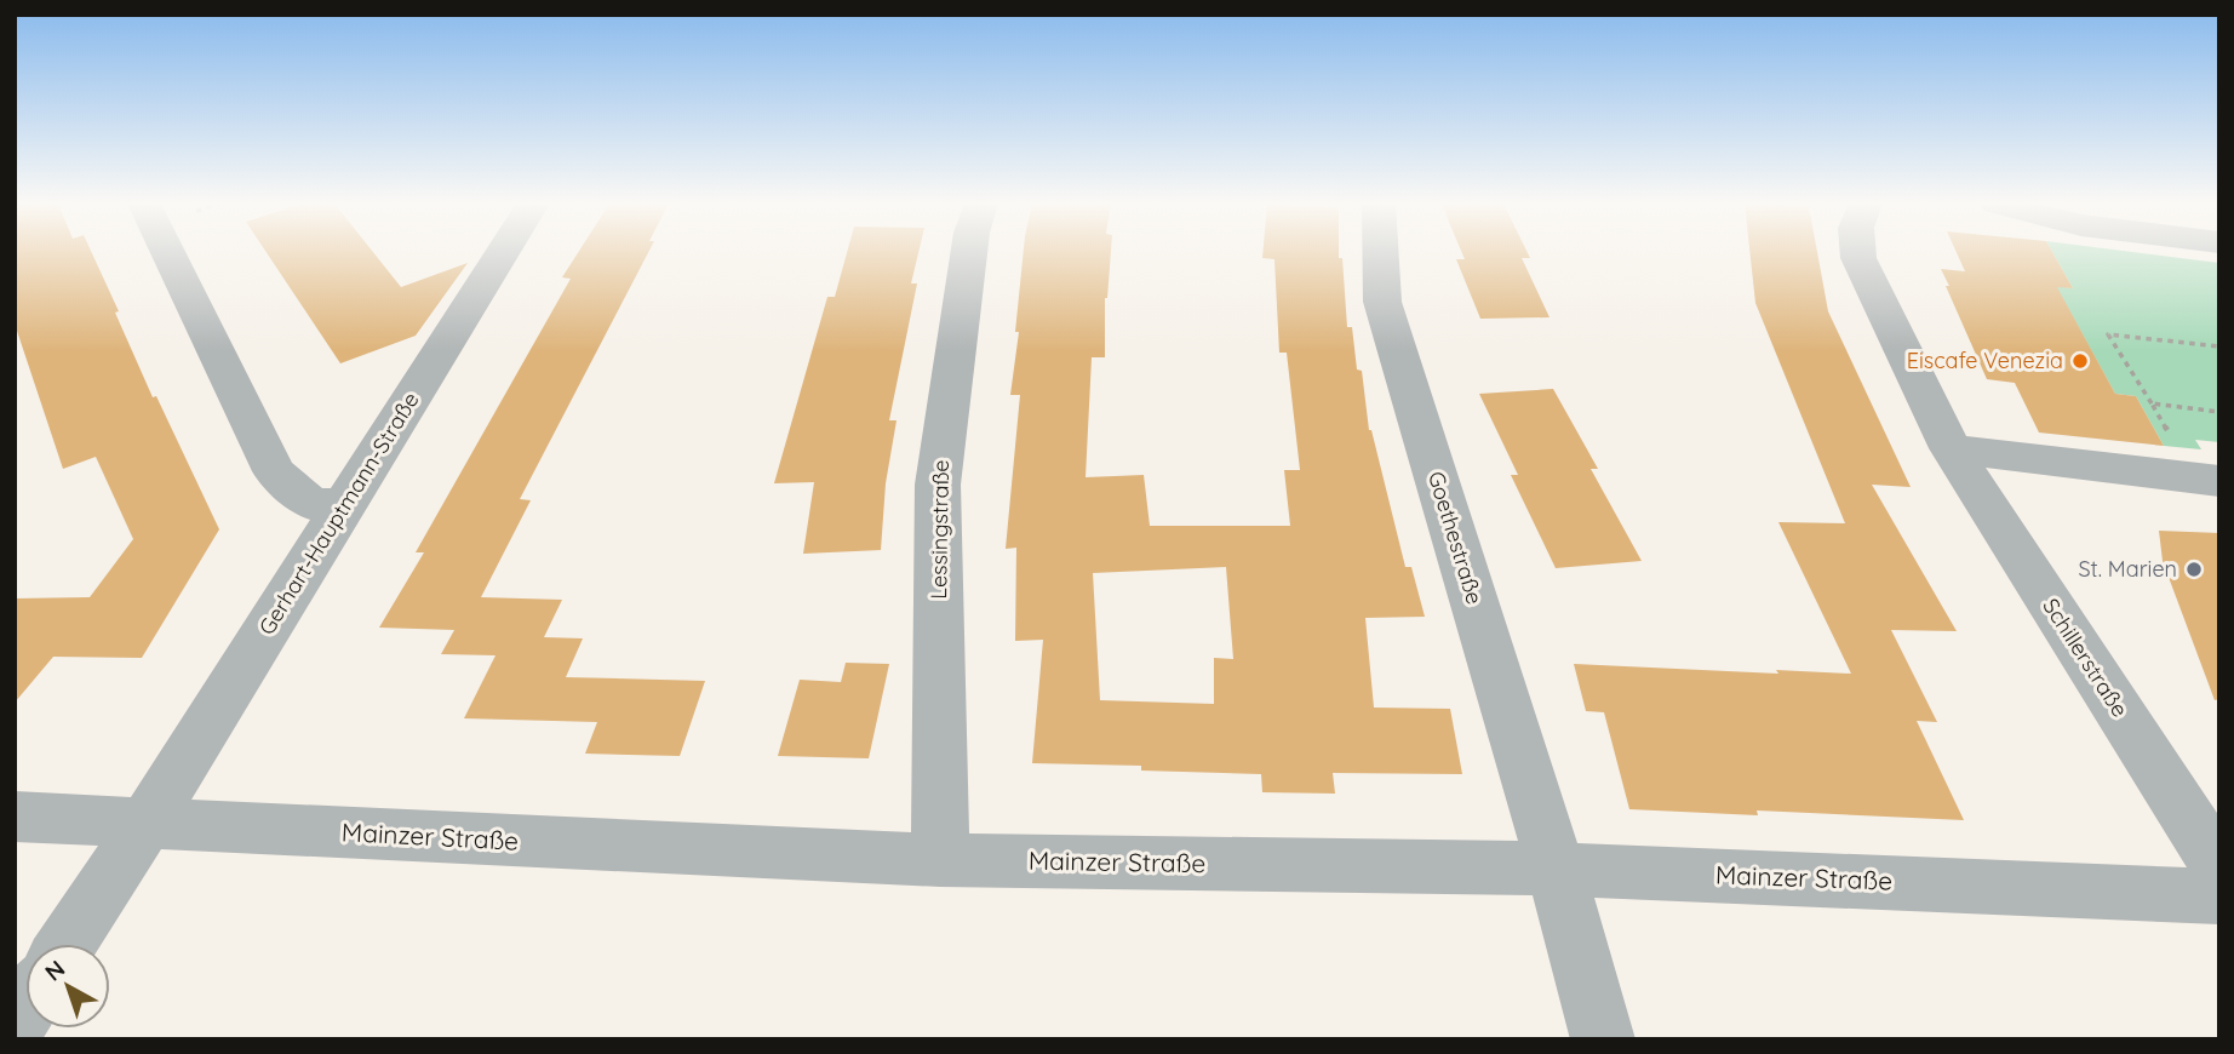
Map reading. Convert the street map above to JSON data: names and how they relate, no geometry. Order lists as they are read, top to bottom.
{
  "streets": {
    "street": [
      "Gerhart-Hauptmann-Straße",
      "Lessingstraße",
      "Goethestraße",
      "Schillerstraße",
      "Mainzer Straße"
    ]
  },
  "crossings": [
    ["Gerhart-Hauptmann-Straße", "Mainzer Straße"],
    ["Lessingstraße", "Mainzer Straße"],
    ["Goethestraße", "Mainzer Straße"]
  ],
  "places": ["Eiscafe Venezia", "St. Marien"],
  "north": "top left"
}
